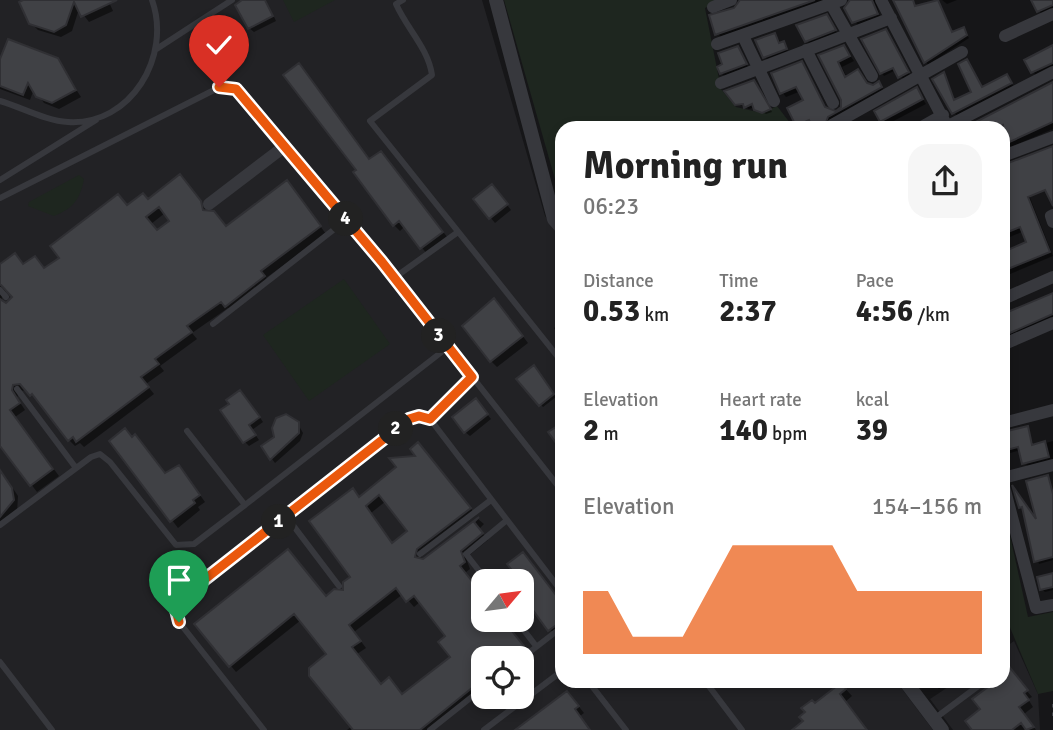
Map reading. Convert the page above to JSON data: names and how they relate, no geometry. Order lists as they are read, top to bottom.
{
  "north": "top right",
  "page": {
    "heading": ["Morning run", "06:23"],
    "pins": [
      "4",
      "3",
      "2",
      "1"
    ],
    "stats": [
      ["Distance", "0.53 km"],
      ["Time", "2:37"],
      ["Pace", "4:56 /km"],
      ["Elevation", "2 m"],
      ["Heart rate", "140 bpm"],
      ["kcal", "39"]
    ],
    "chart": ["Elevation", "154–156 m"]
  }
}
